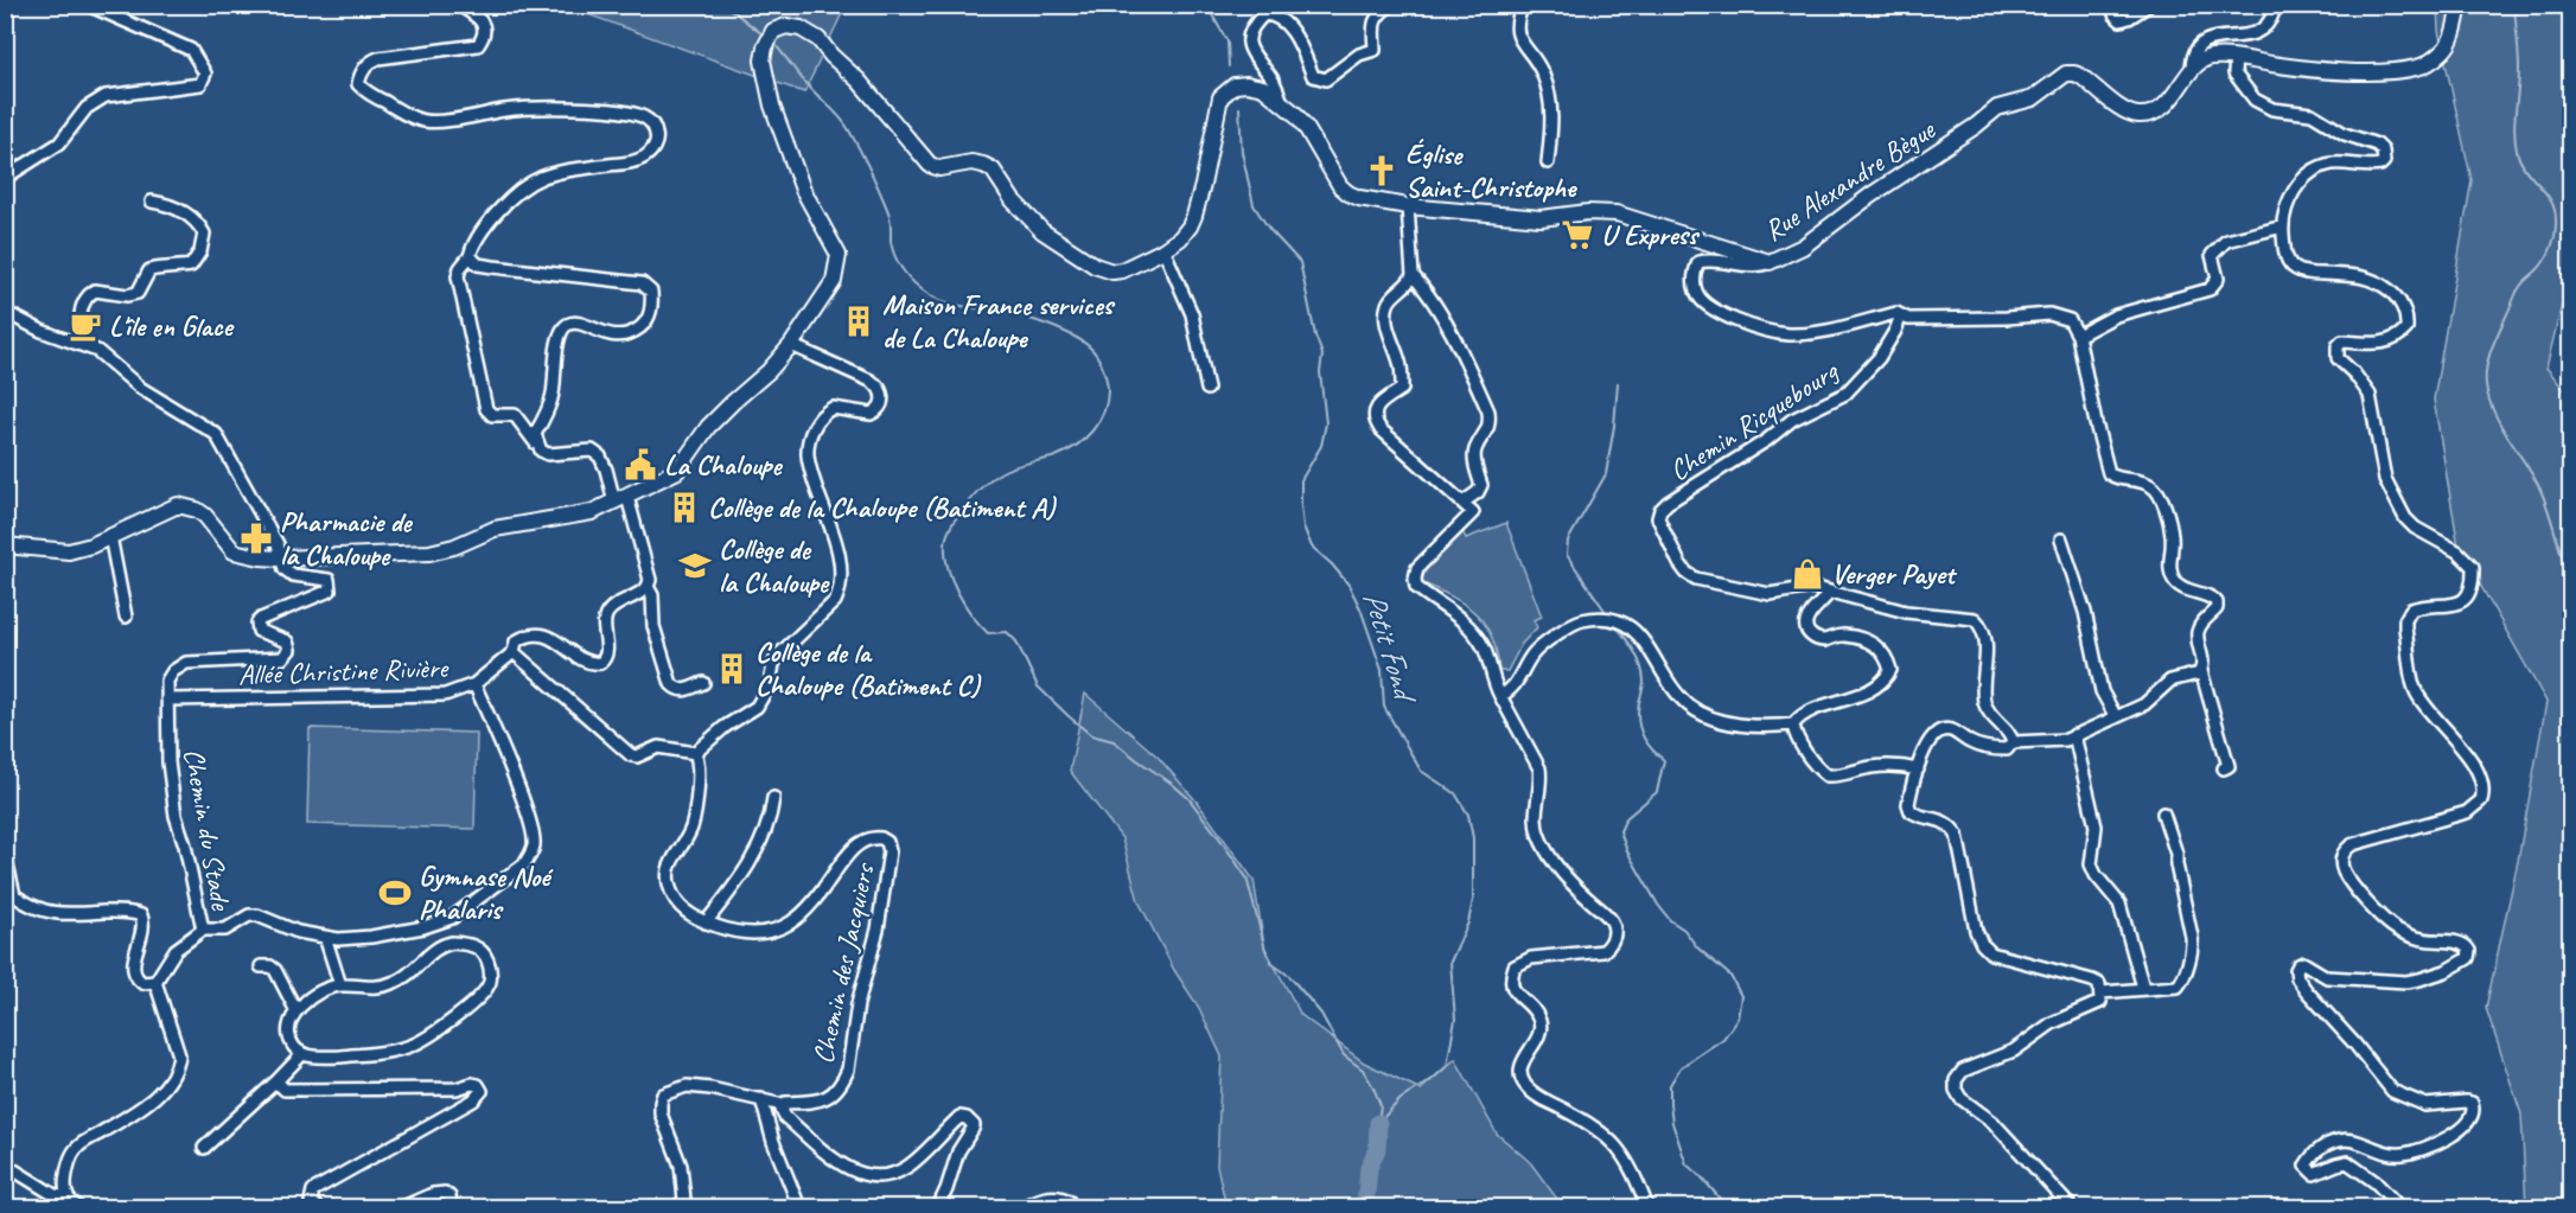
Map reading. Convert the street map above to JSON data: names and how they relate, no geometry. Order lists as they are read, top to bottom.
{
  "streets": {
    "main road": ["Rue Alexandre Bègue"],
    "street": [
      "Chemin Ricquebourg",
      "Allée Christine Rivière",
      "Chemin du Stade",
      "Chemin des Jacquiers"
    ]
  },
  "crossings": [
    ["Rue Alexandre Bègue", "Chemin Ricquebourg"],
    ["Allée Christine Rivière", "Chemin du Stade"]
  ],
  "water": ["Petit Fond"],
  "places": {
    "church": ["Église Saint-Christophe"],
    "supermarket": ["U Express"],
    "building": ["Maison France services de La Chaloupe", "Collège de la Chaloupe (Batiment A)", "Collège de la Chaloupe (Batiment C)"],
    "cafe": ["L'île en Glace"],
    "public building": ["La Chaloupe"],
    "pharmacy": ["Pharmacie de la Chaloupe"],
    "school or university": ["Collège de la Chaloupe"],
    "shop": ["Verger Payet"],
    "sports": ["Gymnase Noé Phalaris"]
  }
}
